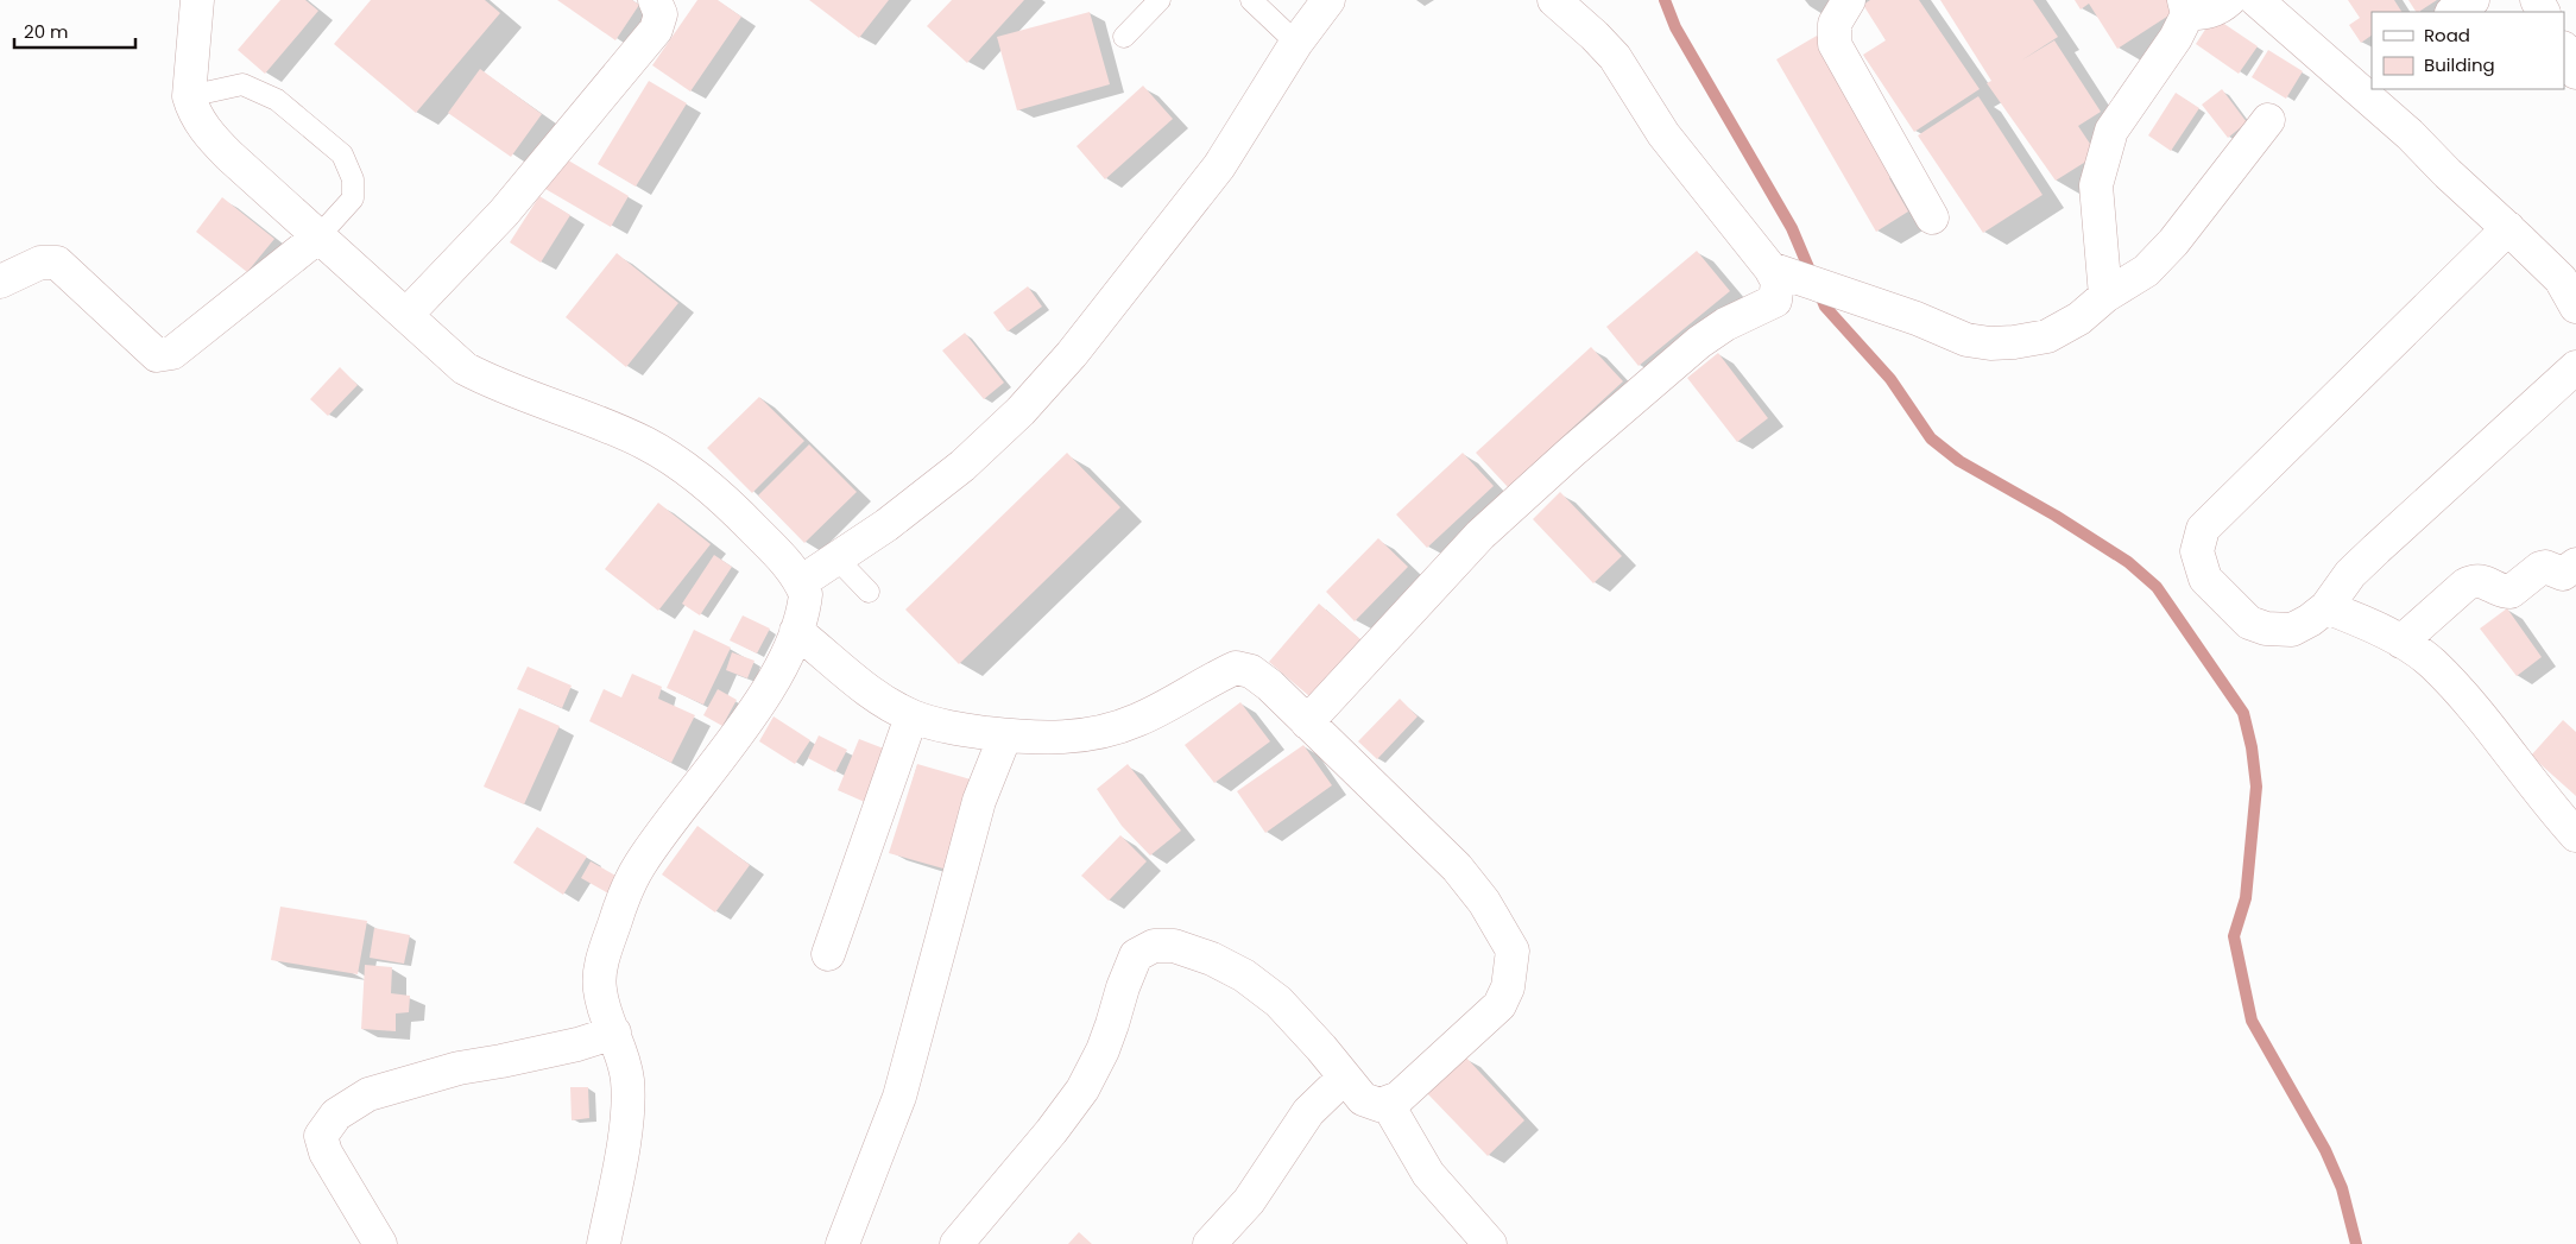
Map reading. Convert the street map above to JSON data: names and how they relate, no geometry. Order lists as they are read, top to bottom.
{
  "legend": ["Road", "Building"],
  "scale_bar": "20 m"
}
